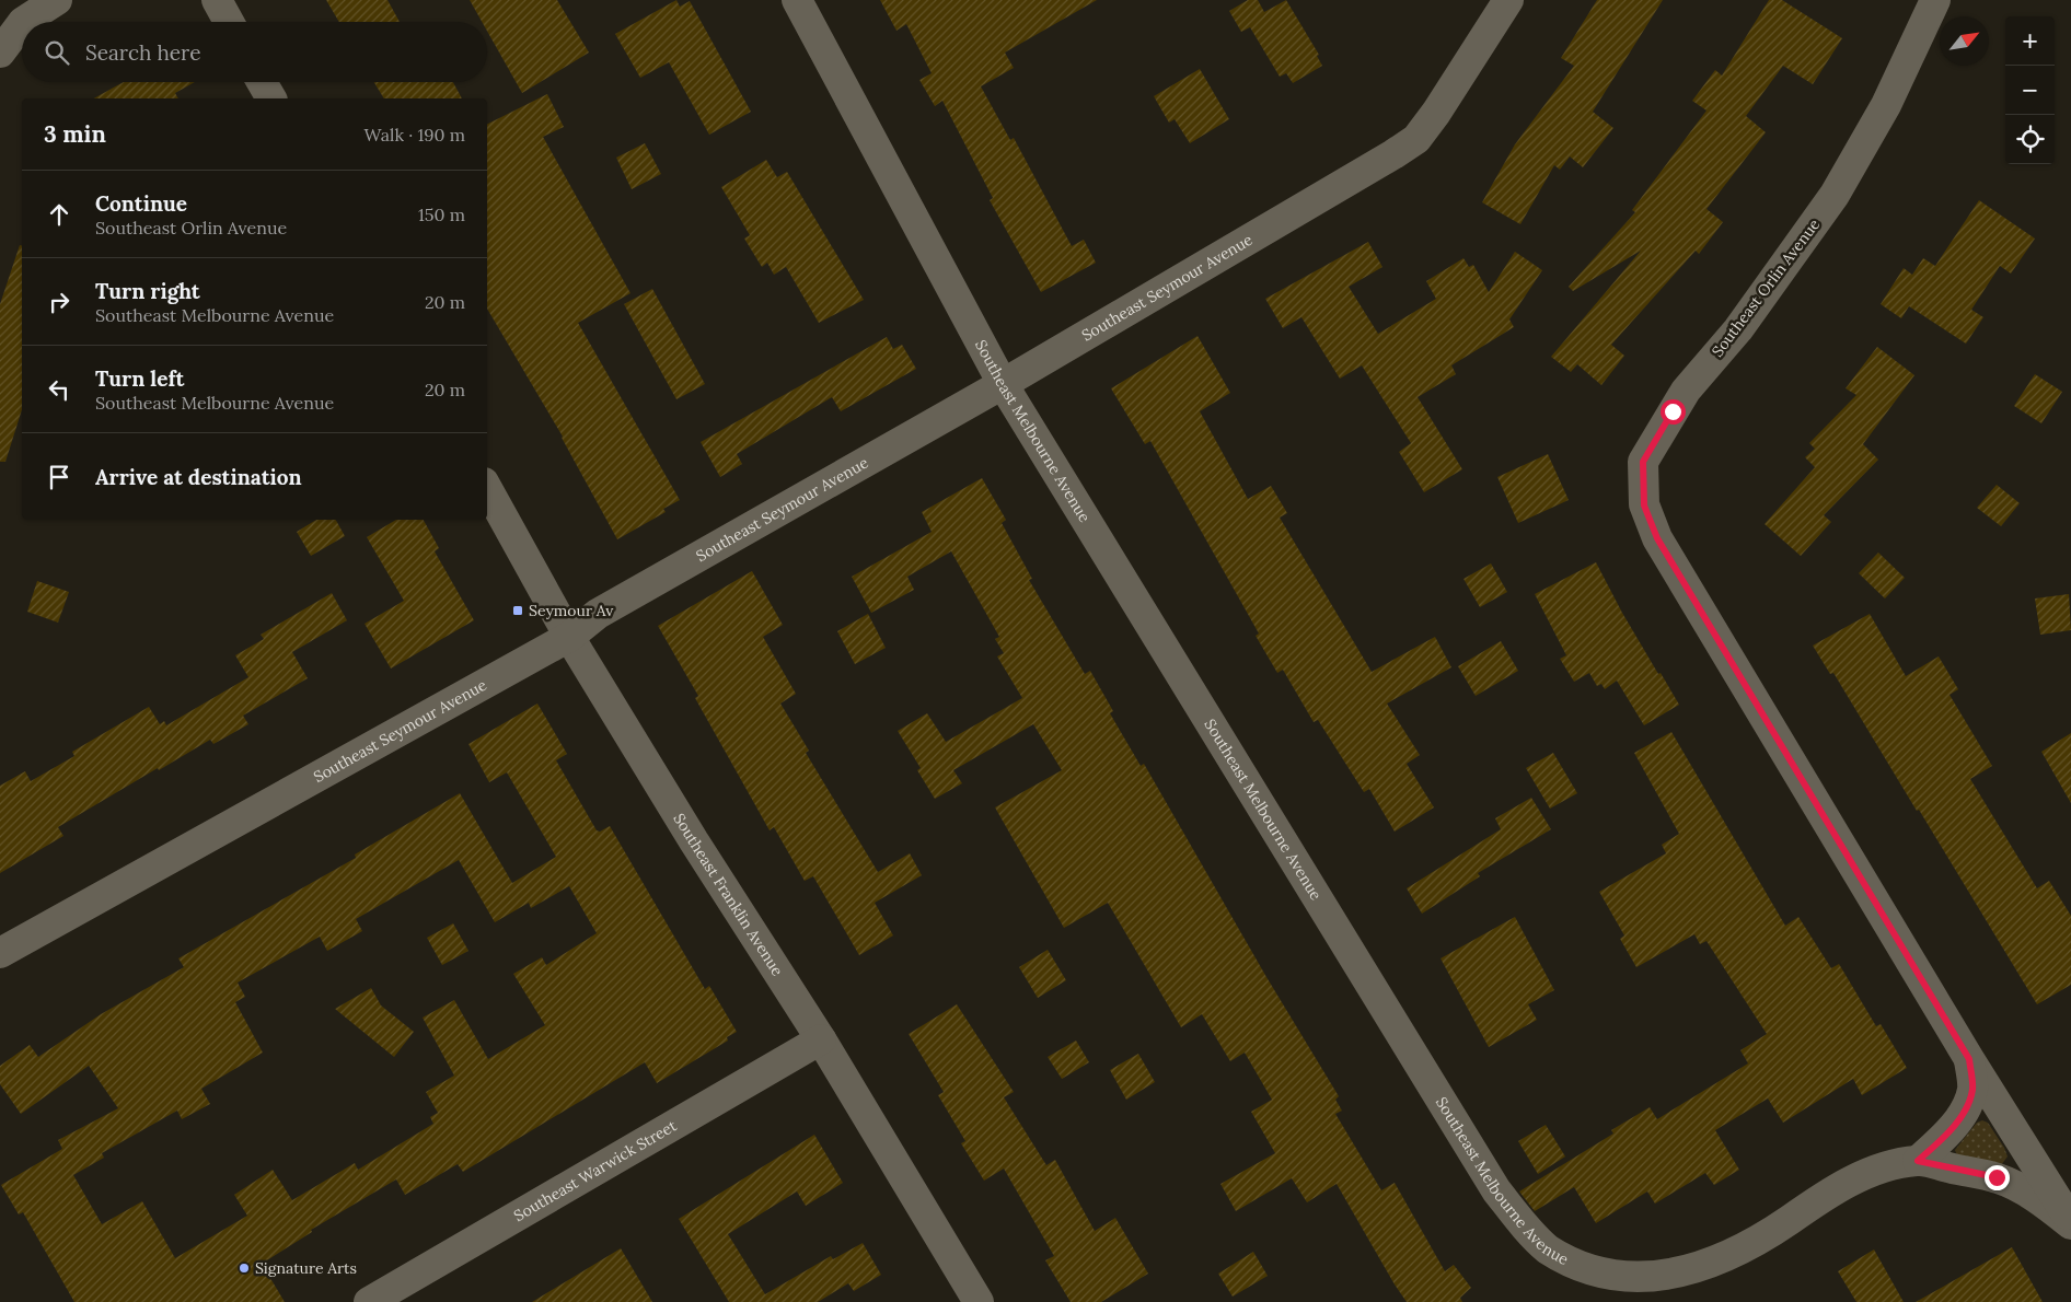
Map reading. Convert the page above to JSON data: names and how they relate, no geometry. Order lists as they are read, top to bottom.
{
  "streets": {
    "street": [
      "Southeast Seymour Avenue",
      "Southeast Orlin Avenue",
      "Southeast Melbourne Avenue",
      "Southeast Franklin Avenue",
      "Southeast Warwick Street"
    ]
  },
  "crossings": [
    ["Southeast Seymour Avenue", "Southeast Melbourne Avenue"],
    ["Southeast Seymour Avenue", "Southeast Franklin Avenue"],
    ["Southeast Orlin Avenue", "Southeast Melbourne Avenue"],
    ["Southeast Franklin Avenue", "Southeast Warwick Street"]
  ],
  "places": {
    "transit": ["Seymour Av"],
    "other": ["Signature Arts"]
  },
  "north": "top right",
  "page": {
    "map_buttons": ["+", "−"],
    "search": "Search here",
    "heading": ["3 min", "Walk · 190 m"],
    "list": [
      ["Continue", "Southeast Orlin Avenue", "150 m"],
      ["Turn right", "Southeast Melbourne Avenue", "20 m"],
      ["Turn left", "Southeast Melbourne Avenue", "20 m"],
      "Arrive at destination"
    ]
  }
}
